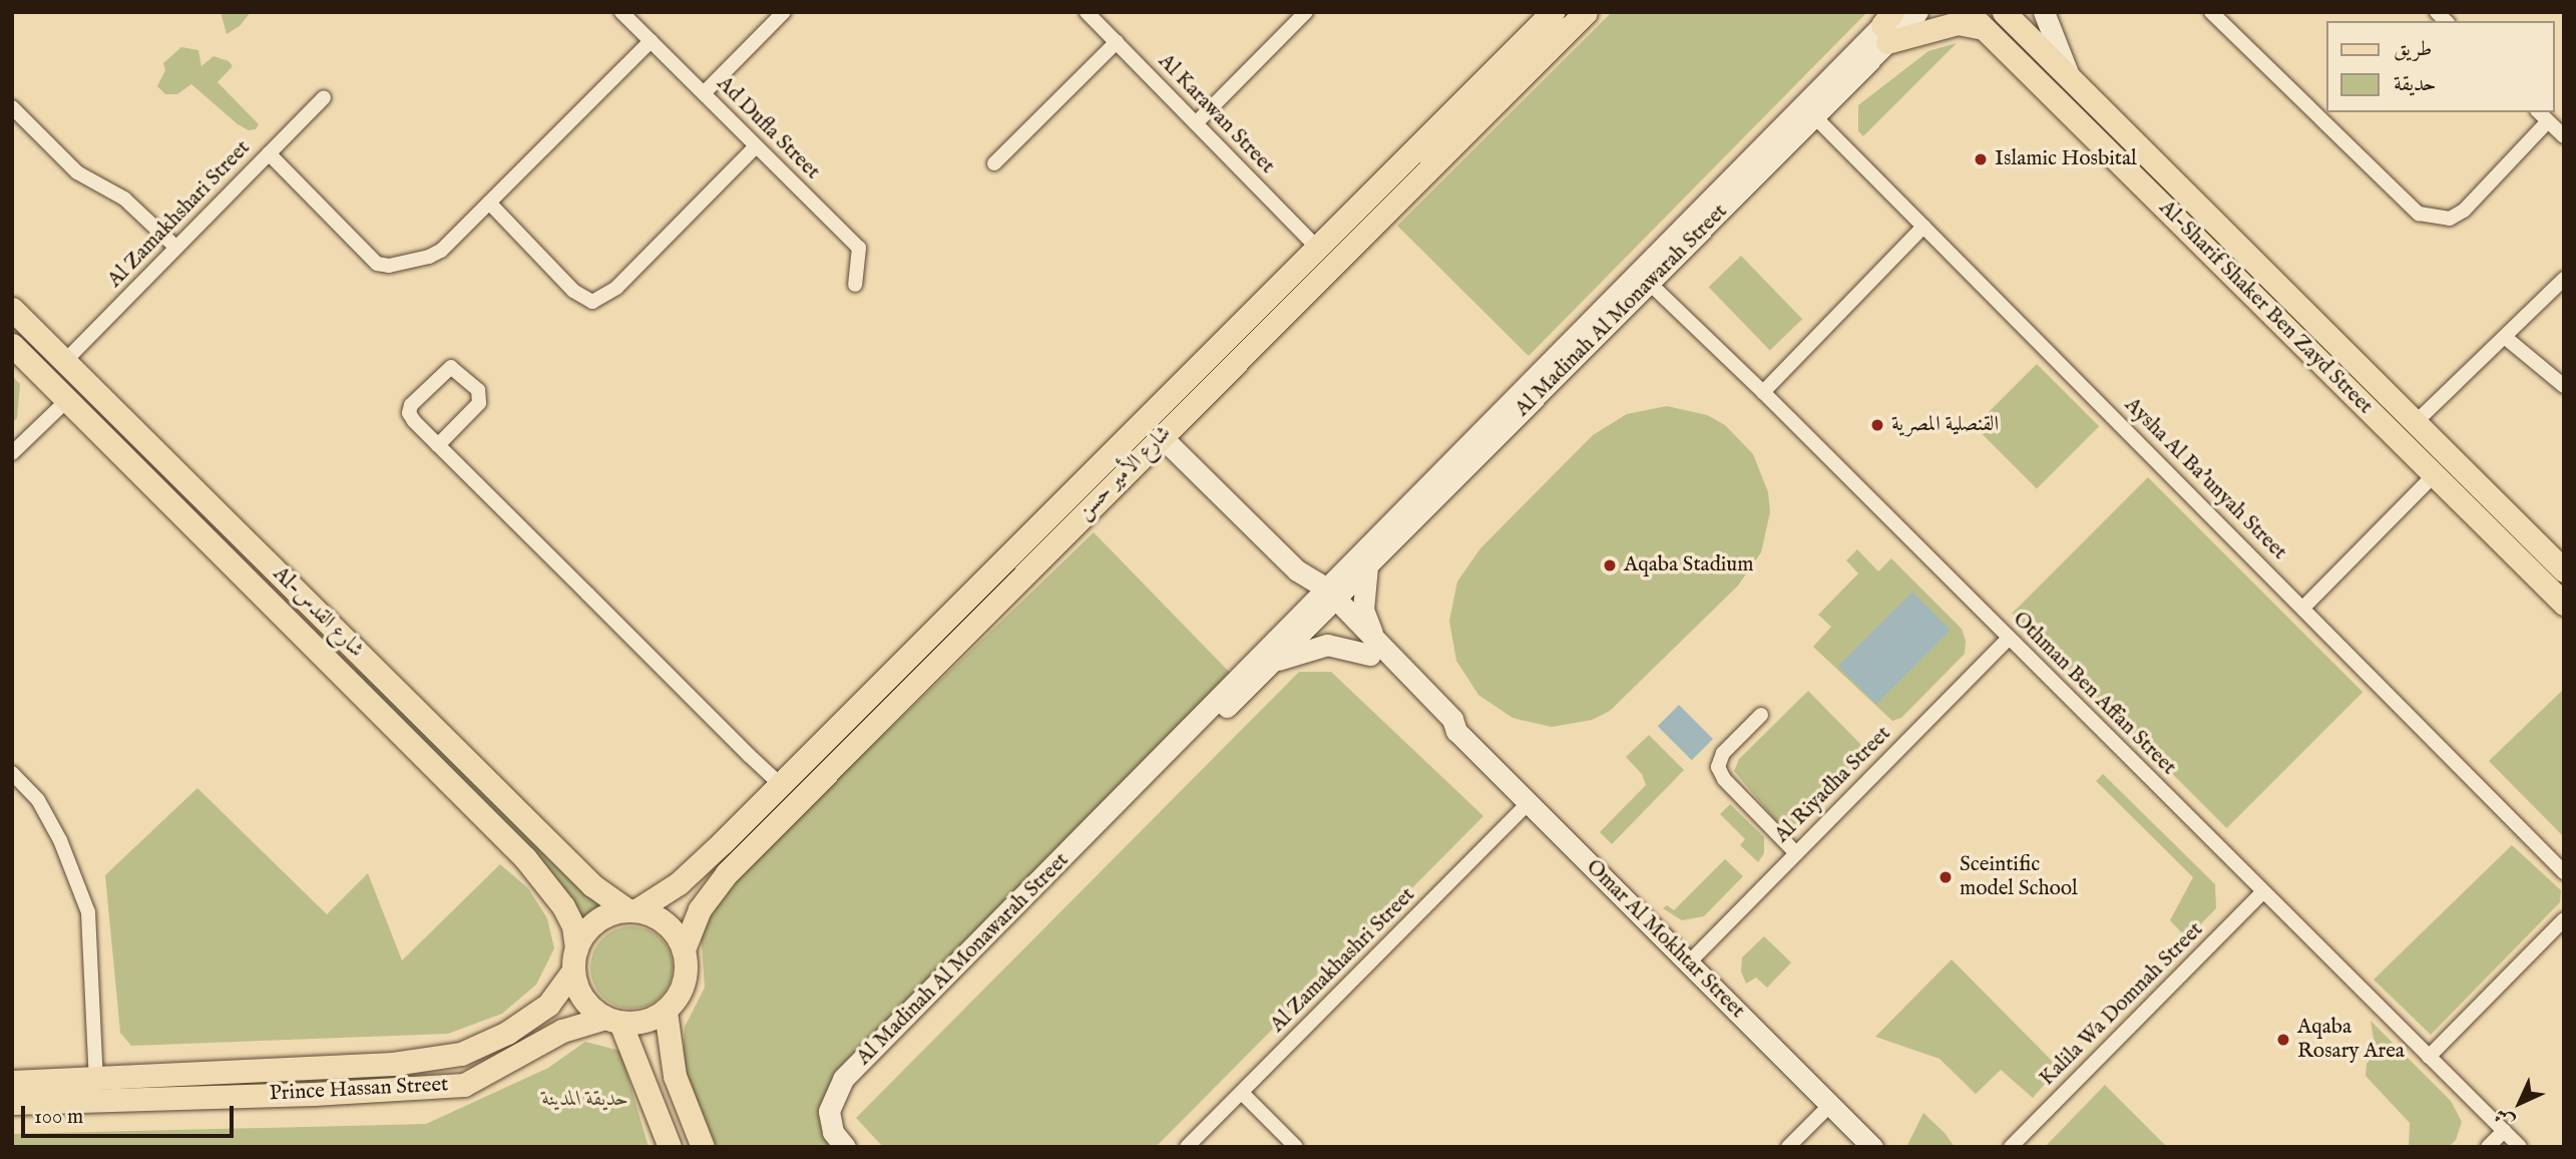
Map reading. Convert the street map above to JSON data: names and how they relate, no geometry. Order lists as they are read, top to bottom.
{
  "streets": {
    "main road": [
      "Al-Sharif Shaker Ben Zayd Street",
      "Al Madinah Al Monawarah Street",
      "شارع الأمير حسن",
      "Al-شارع القدس",
      "Omar Al Mokhtar Street",
      "Prince Hassan Street"
    ],
    "street": [
      "Al Karawan Street",
      "Ad Dufla Street",
      "Al Zamakhshari Street",
      "Aysha Al Ba'unyah Street",
      "Othman Ben Affan Street",
      "Al Riyadha Street",
      "Al Zamakhashri Street",
      "Kalila Wa Domnah Street"
    ]
  },
  "crossings": [
    ["Al Karawan Street", "شارع الأمير حسن"],
    ["Al Zamakhshari Street", "Al-شارع القدس"],
    ["Al Madinah Al Monawarah Street", "Aysha Al Ba'unyah Street"],
    ["Al Madinah Al Monawarah Street", "Othman Ben Affan Street"],
    ["Al Madinah Al Monawarah Street", "Omar Al Mokhtar Street"],
    ["شارع الأمير حسن", "Al-شارع القدس"],
    ["شارع الأمير حسن", "Omar Al Mokhtar Street"],
    ["شارع الأمير حسن", "Prince Hassan Street"],
    ["Al-شارع القدس", "Prince Hassan Street"],
    ["Othman Ben Affan Street", "Al Riyadha Street"],
    ["Othman Ben Affan Street", "Kalila Wa Domnah Street"],
    ["Al Riyadha Street", "Omar Al Mokhtar Street"],
    ["Omar Al Mokhtar Street", "Al Zamakhashri Street"]
  ],
  "parks": ["حديقة المدينة"],
  "places": [
    "Islamic Hosbital",
    "القنصلية المصرية",
    "Aqaba Stadium",
    "Sceintific model School",
    "Aqaba Rosary Area"
  ],
  "legend": ["طريق", "حديقة"],
  "scale_bar": "100 m",
  "north": "bottom left"
}
